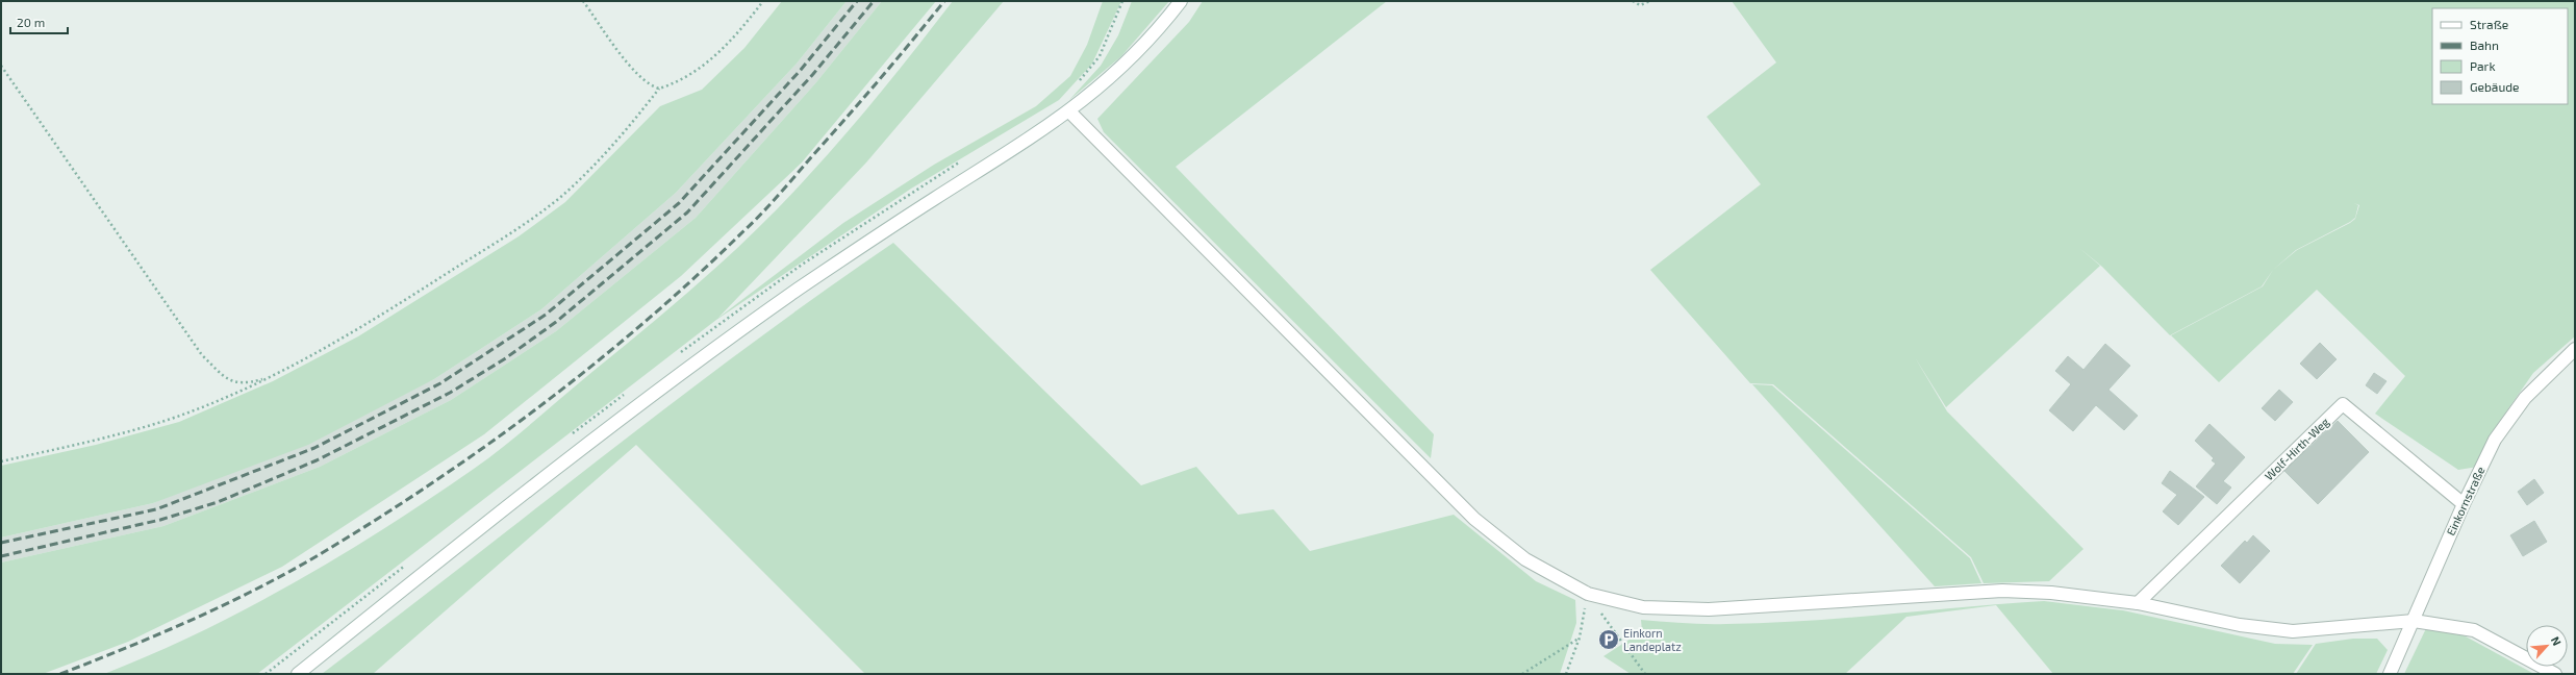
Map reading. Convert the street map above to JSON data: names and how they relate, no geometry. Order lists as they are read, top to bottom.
{
  "streets": {
    "street": ["Wolf-Hirth-Weg", "Einkornstraße"]
  },
  "crossings": [
    ["Wolf-Hirth-Weg", "Einkornstraße"]
  ],
  "places": {
    "parking": ["Einkorn Landeplatz"]
  },
  "legend": [
    "Straße",
    "Bahn",
    "Park",
    "Gebäude"
  ],
  "scale_bar": "20 m",
  "north": "top right"
}
